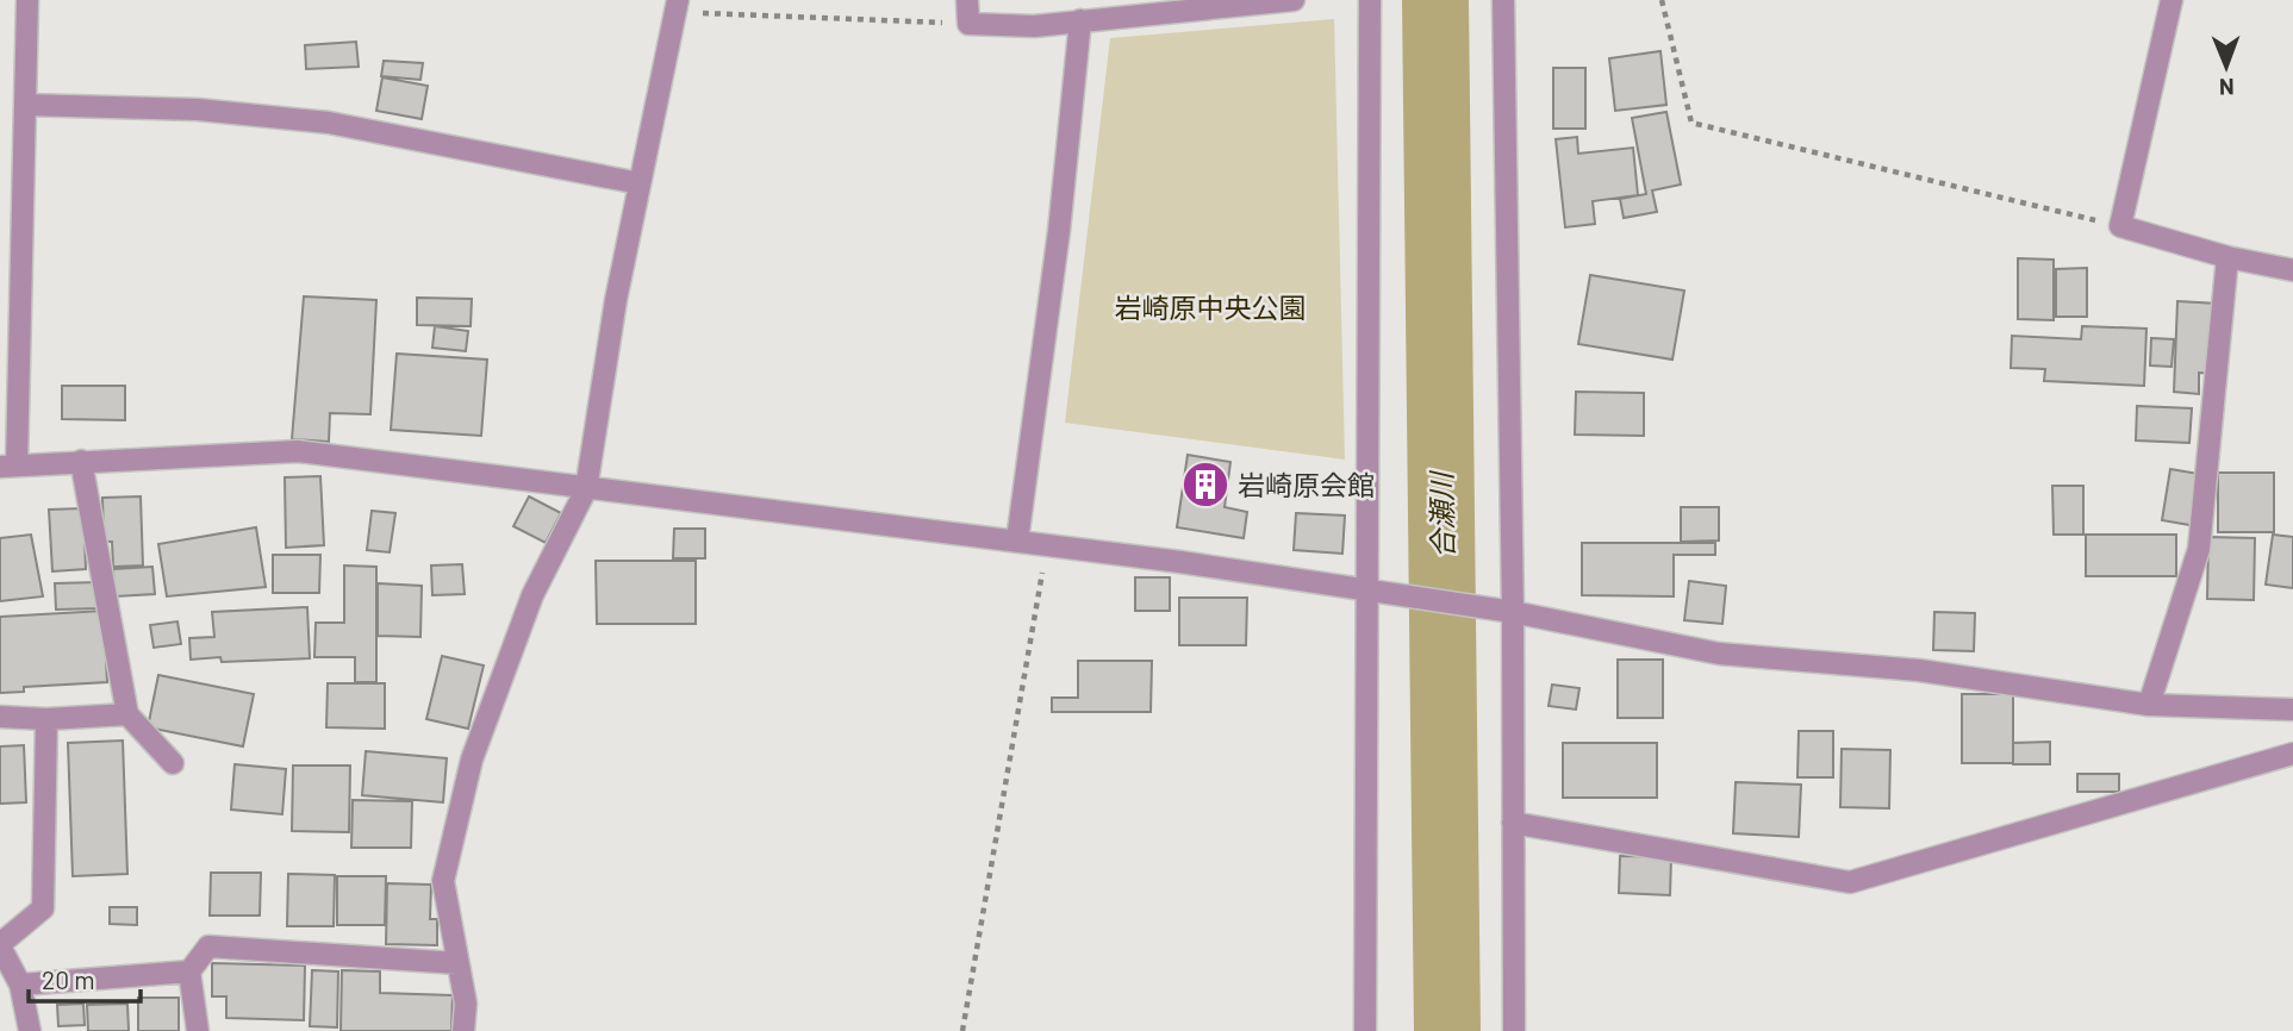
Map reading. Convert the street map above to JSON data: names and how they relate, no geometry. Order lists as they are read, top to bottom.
{
  "water": ["合瀬川"],
  "parks": ["岩崎原中央公園"],
  "places": {
    "building": ["岩崎原会館"]
  },
  "scale_bar": "20 m",
  "north": "bottom"
}
